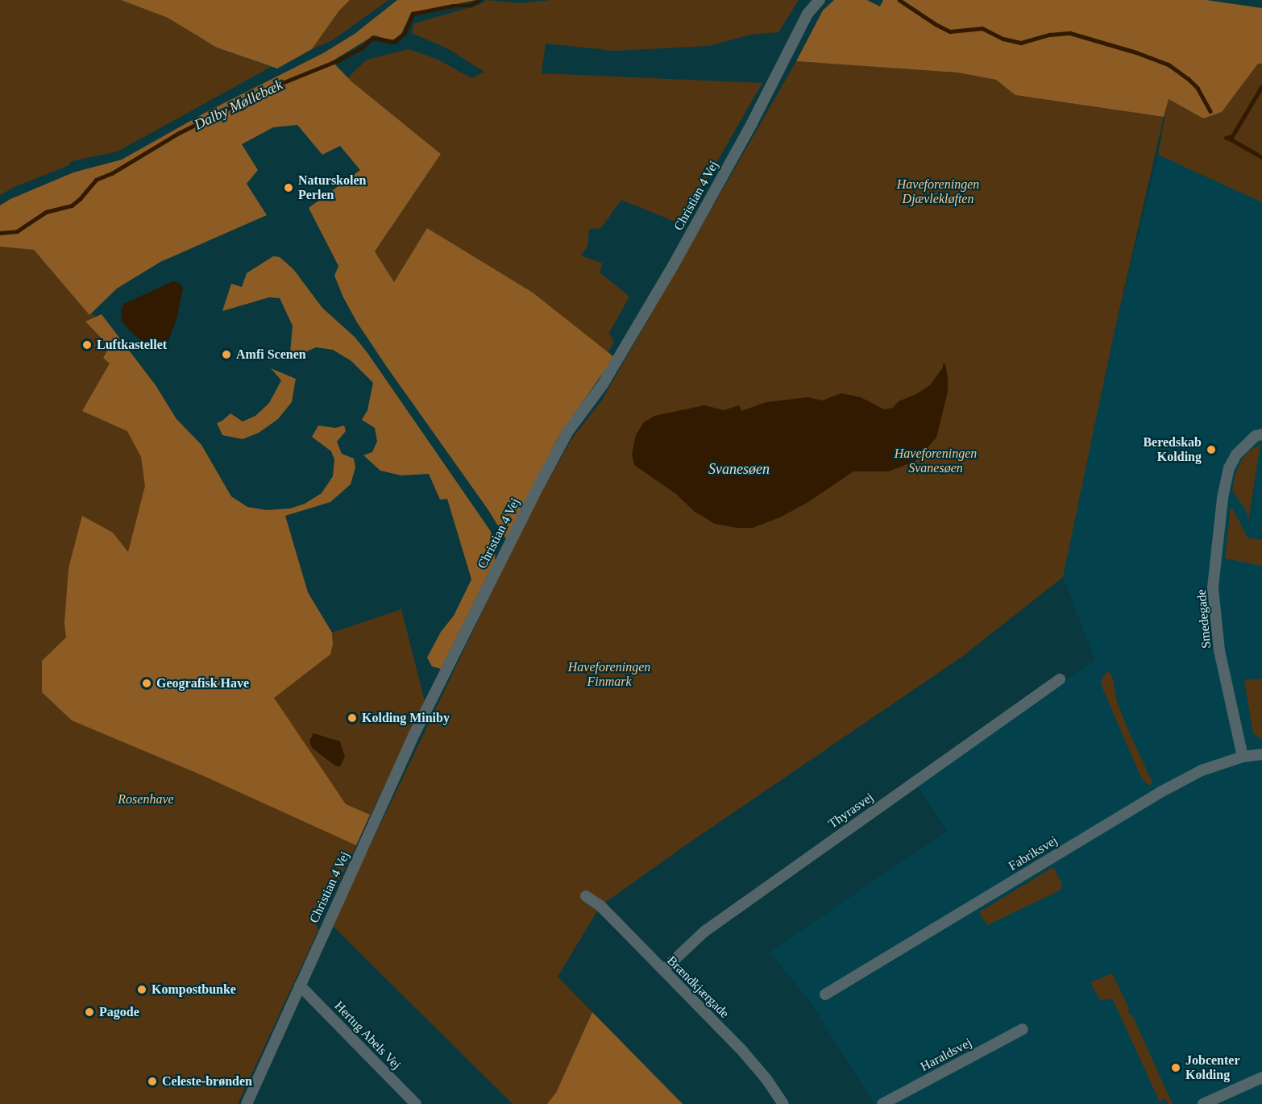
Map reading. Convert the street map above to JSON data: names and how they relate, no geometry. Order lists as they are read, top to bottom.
{
  "streets": {
    "street": [
      "Christian 4 Vej",
      "Smedegade",
      "Thyrasvej",
      "Fabriksvej",
      "Brændkjærgade",
      "Hertug Abels Vej",
      "Haraldsvej"
    ]
  },
  "crossings": [
    ["Christian 4 Vej", "Hertug Abels Vej"],
    ["Smedegade", "Fabriksvej"],
    ["Thyrasvej", "Brændkjærgade"]
  ],
  "water": ["Dalby Møllebæk", "Svanesøen"],
  "parks": [
    "Haveforeningen Djævlekløften",
    "Haveforeningen Svanesøen",
    "Haveforeningen Finmark",
    "Rosenhave"
  ],
  "places": [
    "Naturskolen Perlen",
    "Luftkastellet",
    "Amfi Scenen",
    "Beredskab Kolding",
    "Geografisk Have",
    "Kolding Miniby",
    "Kompostbunke",
    "Pagode",
    "Jobcenter Kolding",
    "Celeste-brønden"
  ]
}
